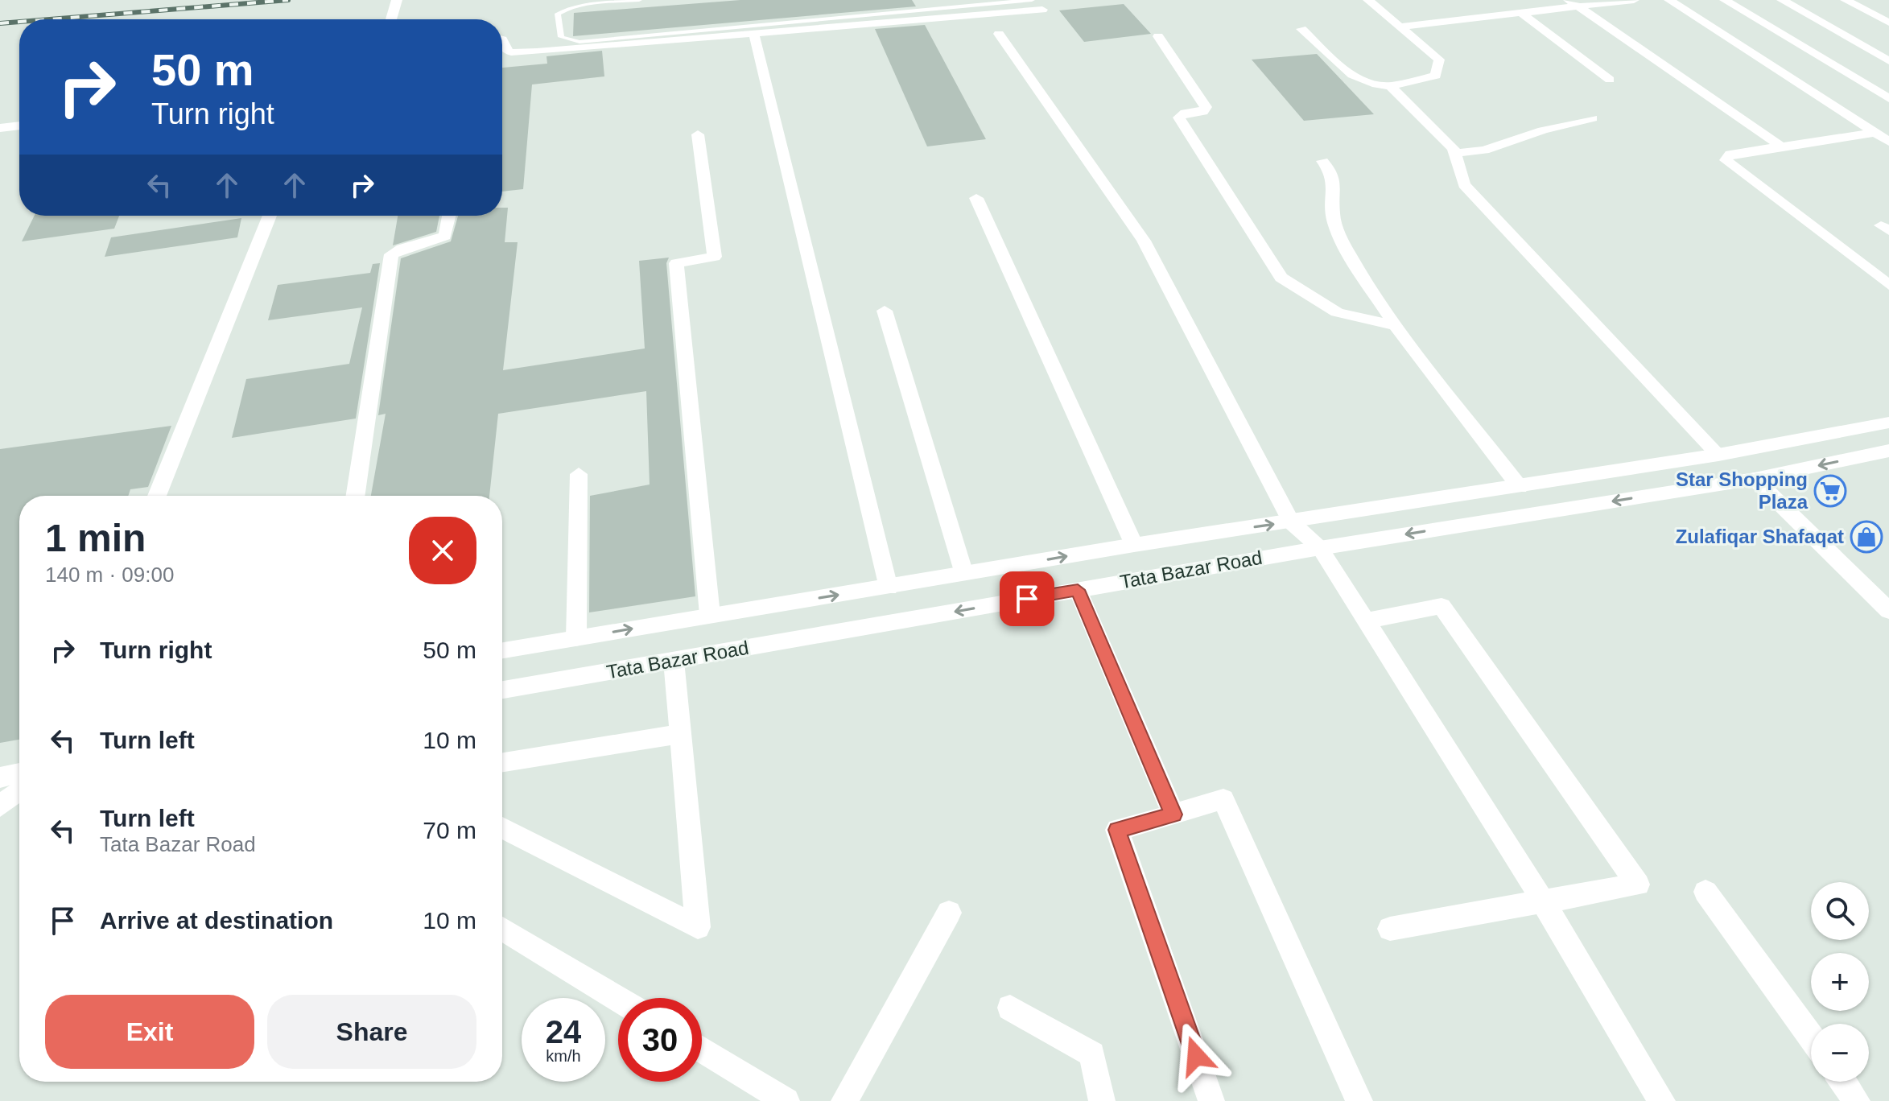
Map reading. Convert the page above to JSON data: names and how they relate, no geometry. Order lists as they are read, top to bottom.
{
  "streets": {
    "street": ["Tata Bazar Road"]
  },
  "places": {
    "supermarket": ["Star Shopping Plaza"],
    "shop": ["Zulafiqar Shafaqat"]
  },
  "page": {
    "turn": ["50 m", "Turn right"],
    "heading": ["1 min", "140 m · 09:00"],
    "list": [
      {
        "name": "Turn right",
        "value": "50 m"
      },
      {
        "name": "Turn left",
        "value": "10 m"
      },
      {
        "name": "Turn left",
        "note": "Tata Bazar Road",
        "value": "70 m"
      },
      {
        "name": "Arrive at destination",
        "value": "10 m"
      }
    ],
    "map_buttons": ["+", "−"],
    "buttons": ["Exit", "Share"],
    "speed": "24 km/h",
    "limit": "30"
  }
}
